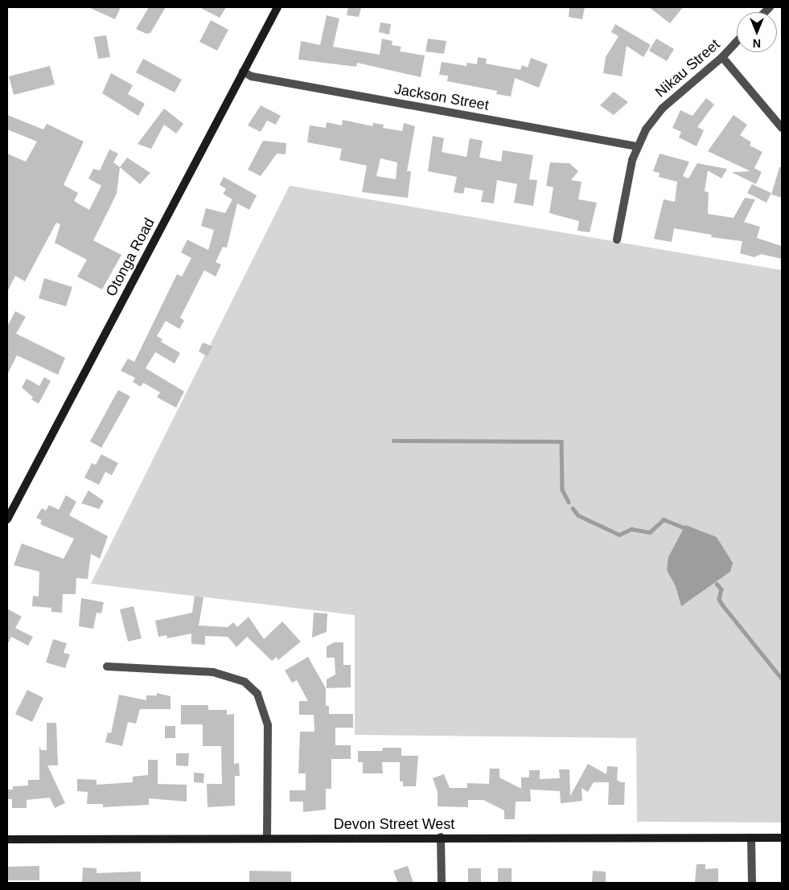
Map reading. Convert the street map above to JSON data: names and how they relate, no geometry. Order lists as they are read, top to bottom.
{
  "streets": {
    "main road": ["Otonga Road", "Devon Street West"],
    "street": ["Nikau Street", "Jackson Street"]
  },
  "crossings": [
    ["Nikau Street", "Jackson Street"],
    ["Jackson Street", "Otonga Road"]
  ],
  "north": "bottom"
}
